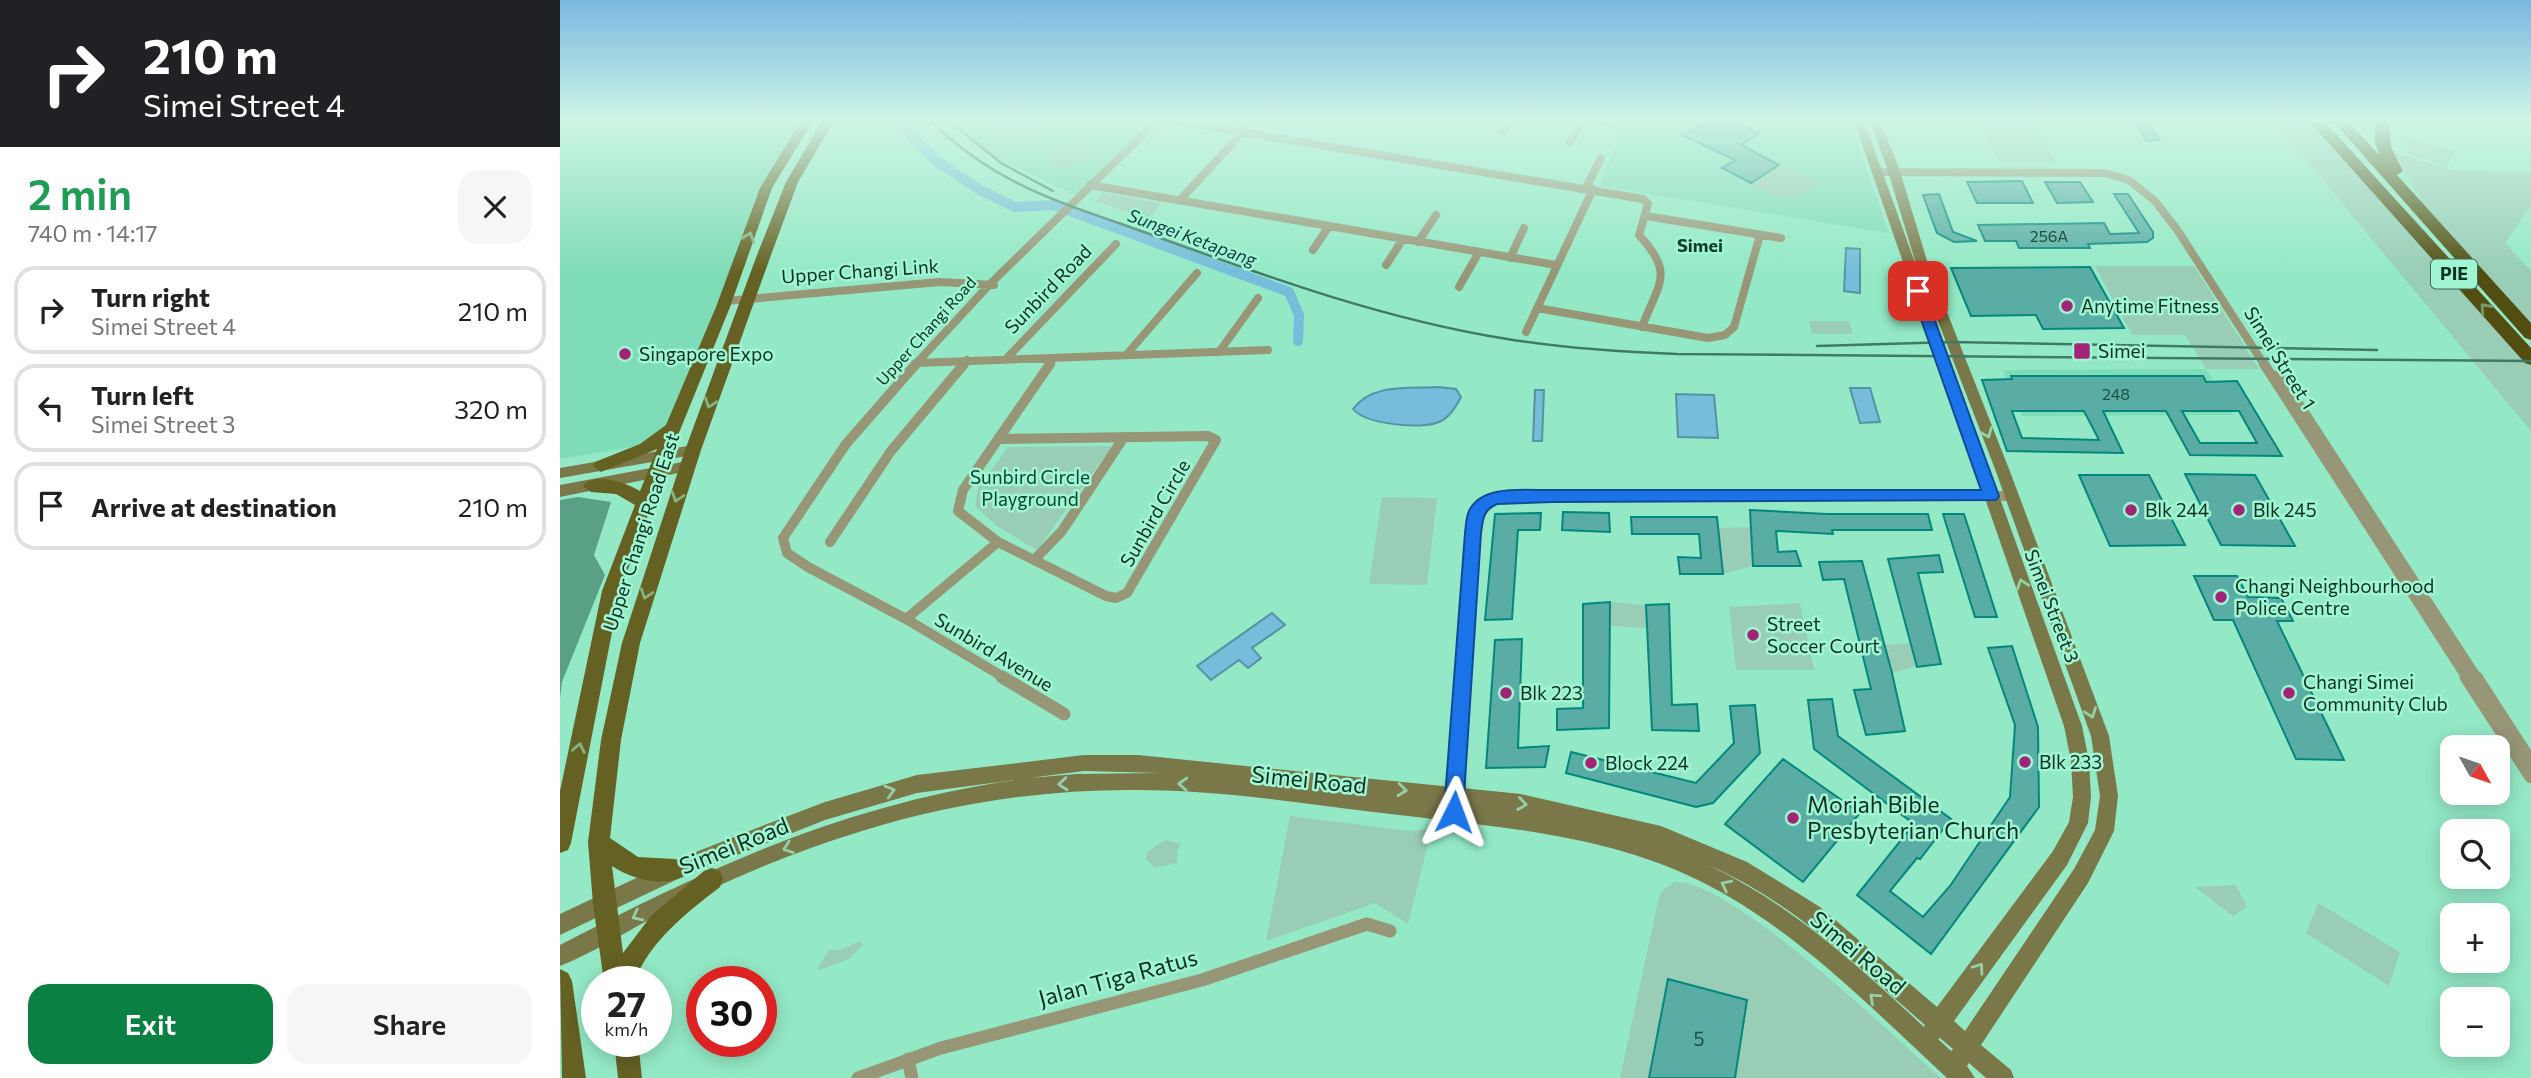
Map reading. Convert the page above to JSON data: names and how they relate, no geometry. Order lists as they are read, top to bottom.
{
  "streets": {
    "highway": ["PIE"],
    "main road": ["Upper Changi Road East", "Simei Street 3", "Simei Road"],
    "street": [
      "Upper Changi Link",
      "Sunbird Road",
      "Upper Changi Road",
      "Simei Street 1",
      "Sunbird Circle",
      "Sunbird Avenue",
      "Jalan Tiga Ratus"
    ]
  },
  "crossings": [
    ["Upper Changi Link", "Upper Changi Road"],
    ["Upper Changi Link", "Upper Changi Road East"],
    ["Sunbird Road", "Upper Changi Road"],
    ["Sunbird Road", "Sunbird Circle"],
    ["Upper Changi Road", "Sunbird Avenue"],
    ["Sunbird Circle", "Sunbird Avenue"],
    ["Upper Changi Road East", "Simei Road"],
    ["Simei Street 3", "Simei Road"]
  ],
  "districts": ["Simei"],
  "water": ["Sungei Ketapang"],
  "parks": ["Sunbird Circle Playground"],
  "places": {
    "other": [
      "Anytime Fitness",
      "Singapore Expo",
      "Blk 244",
      "Blk 245",
      "Changi Neighbourhood Police Centre",
      "Street Soccer Court",
      "Blk 223",
      "Changi Simei Community Club",
      "Blk 233",
      "Block 224",
      "Moriah Bible Presbyterian Church"
    ],
    "transit": ["Simei"]
  },
  "house_numbers": ["256A", "248", "5"],
  "north": "bottom right",
  "page": {
    "turn": ["210 m", "Simei Street 4"],
    "heading": ["2 min", "740 m · 14:17"],
    "list": [
      {
        "name": "Turn right",
        "note": "Simei Street 4",
        "value": "210 m"
      },
      {
        "name": "Turn left",
        "note": "Simei Street 3",
        "value": "320 m"
      },
      {
        "name": "Arrive at destination",
        "value": "210 m"
      }
    ],
    "map_buttons": ["+", "−"],
    "speed": "27 km/h",
    "limit": "30",
    "buttons": ["Exit", "Share"]
  }
}
